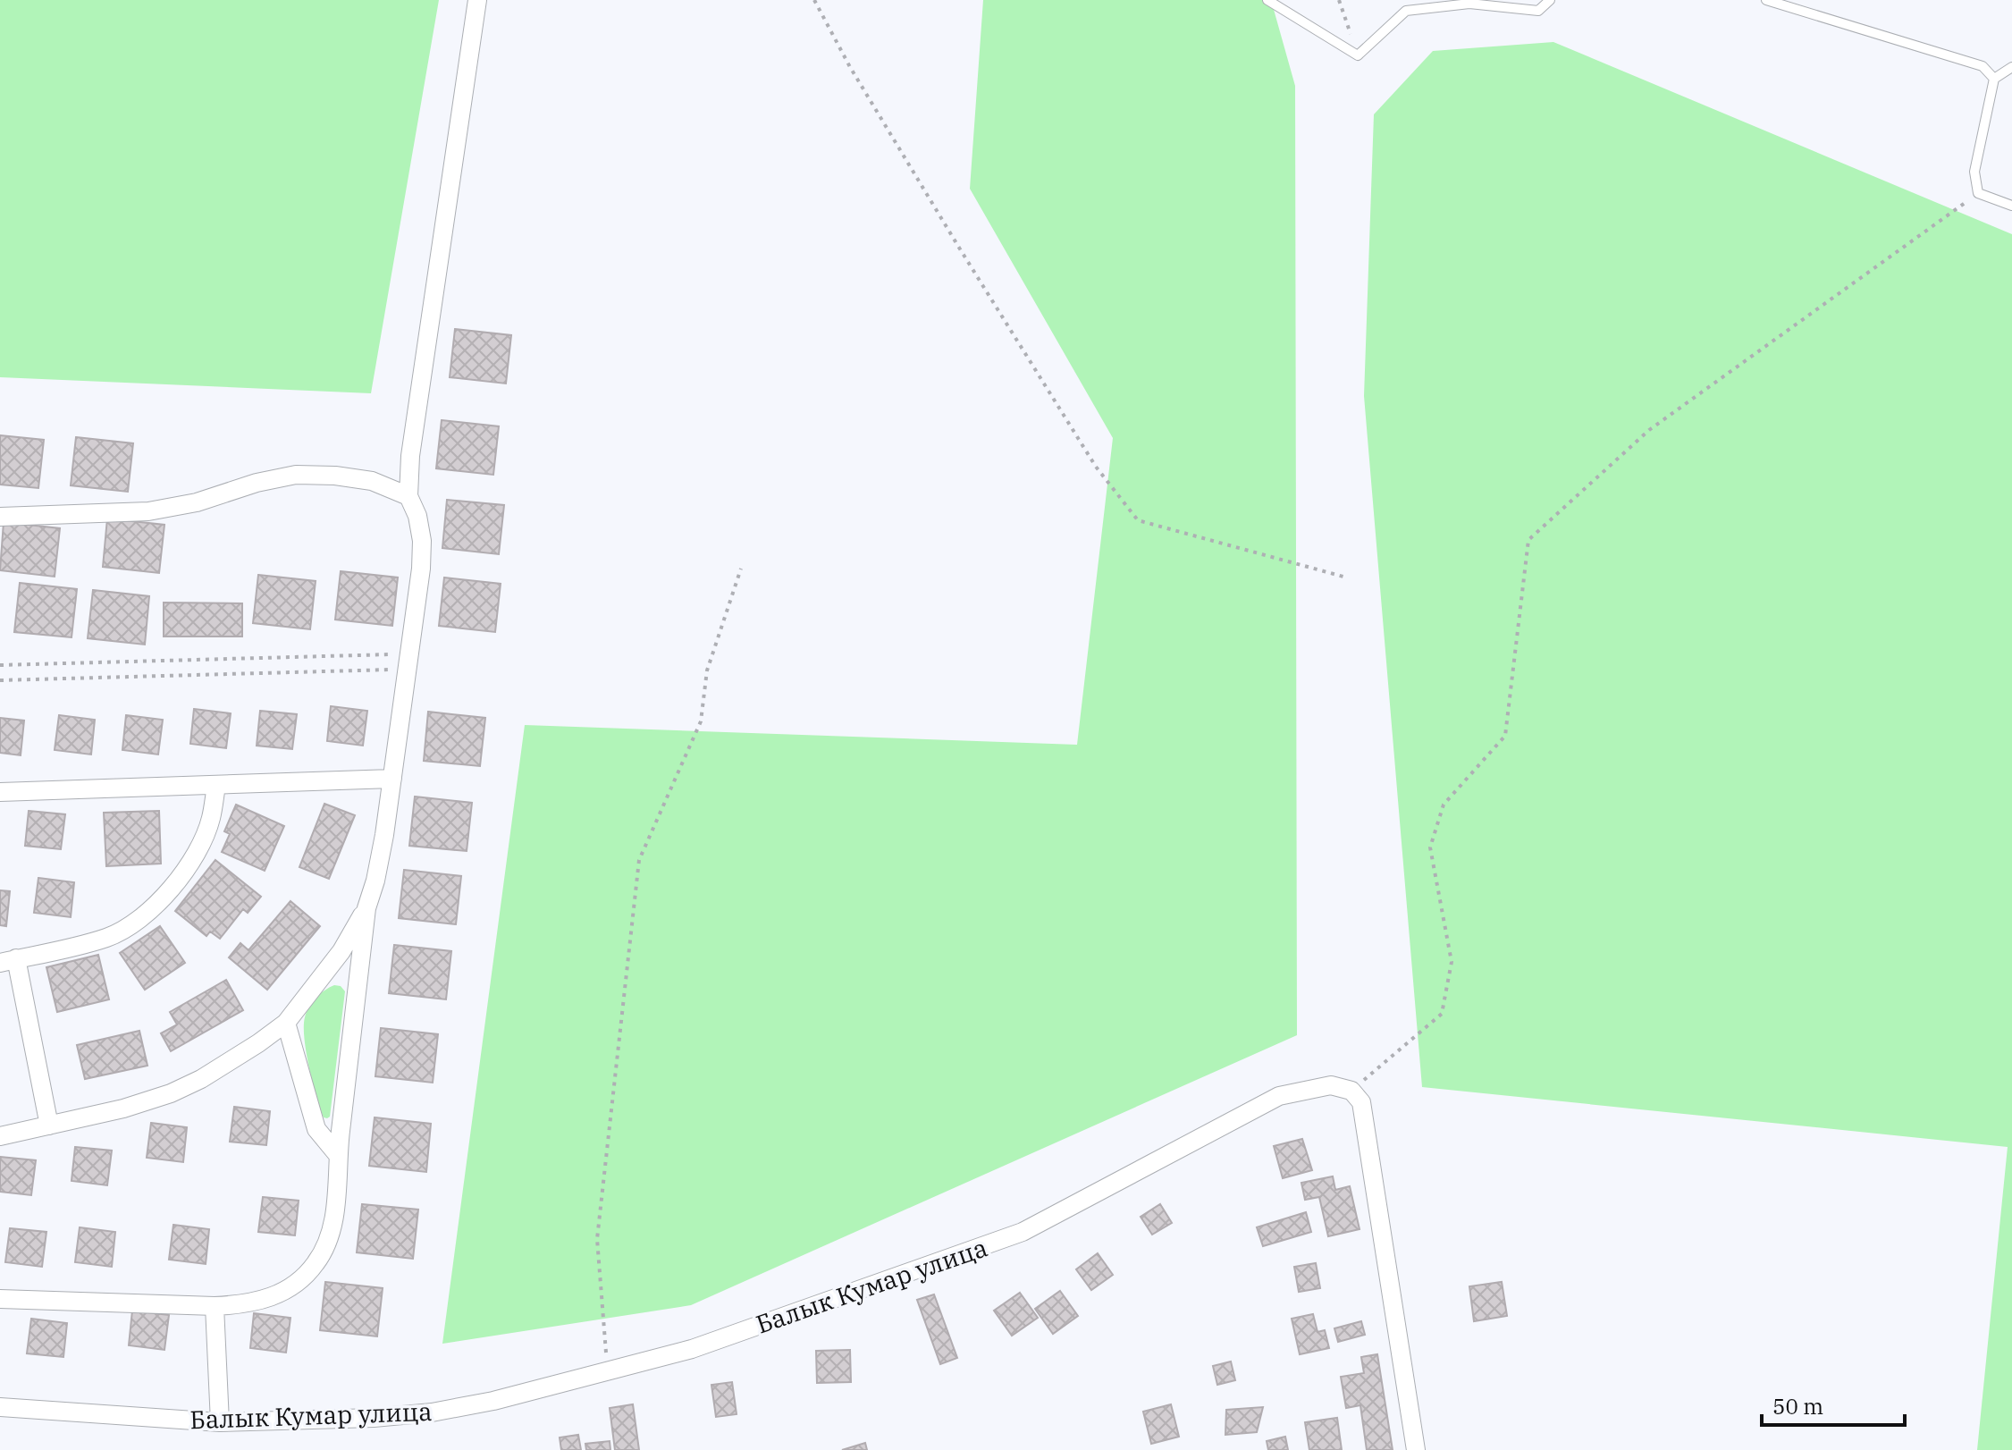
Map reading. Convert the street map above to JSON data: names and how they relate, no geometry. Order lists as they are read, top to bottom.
{
  "streets": {
    "street": ["Балык Кумар улица"]
  },
  "scale_bar": "50 m"
}
